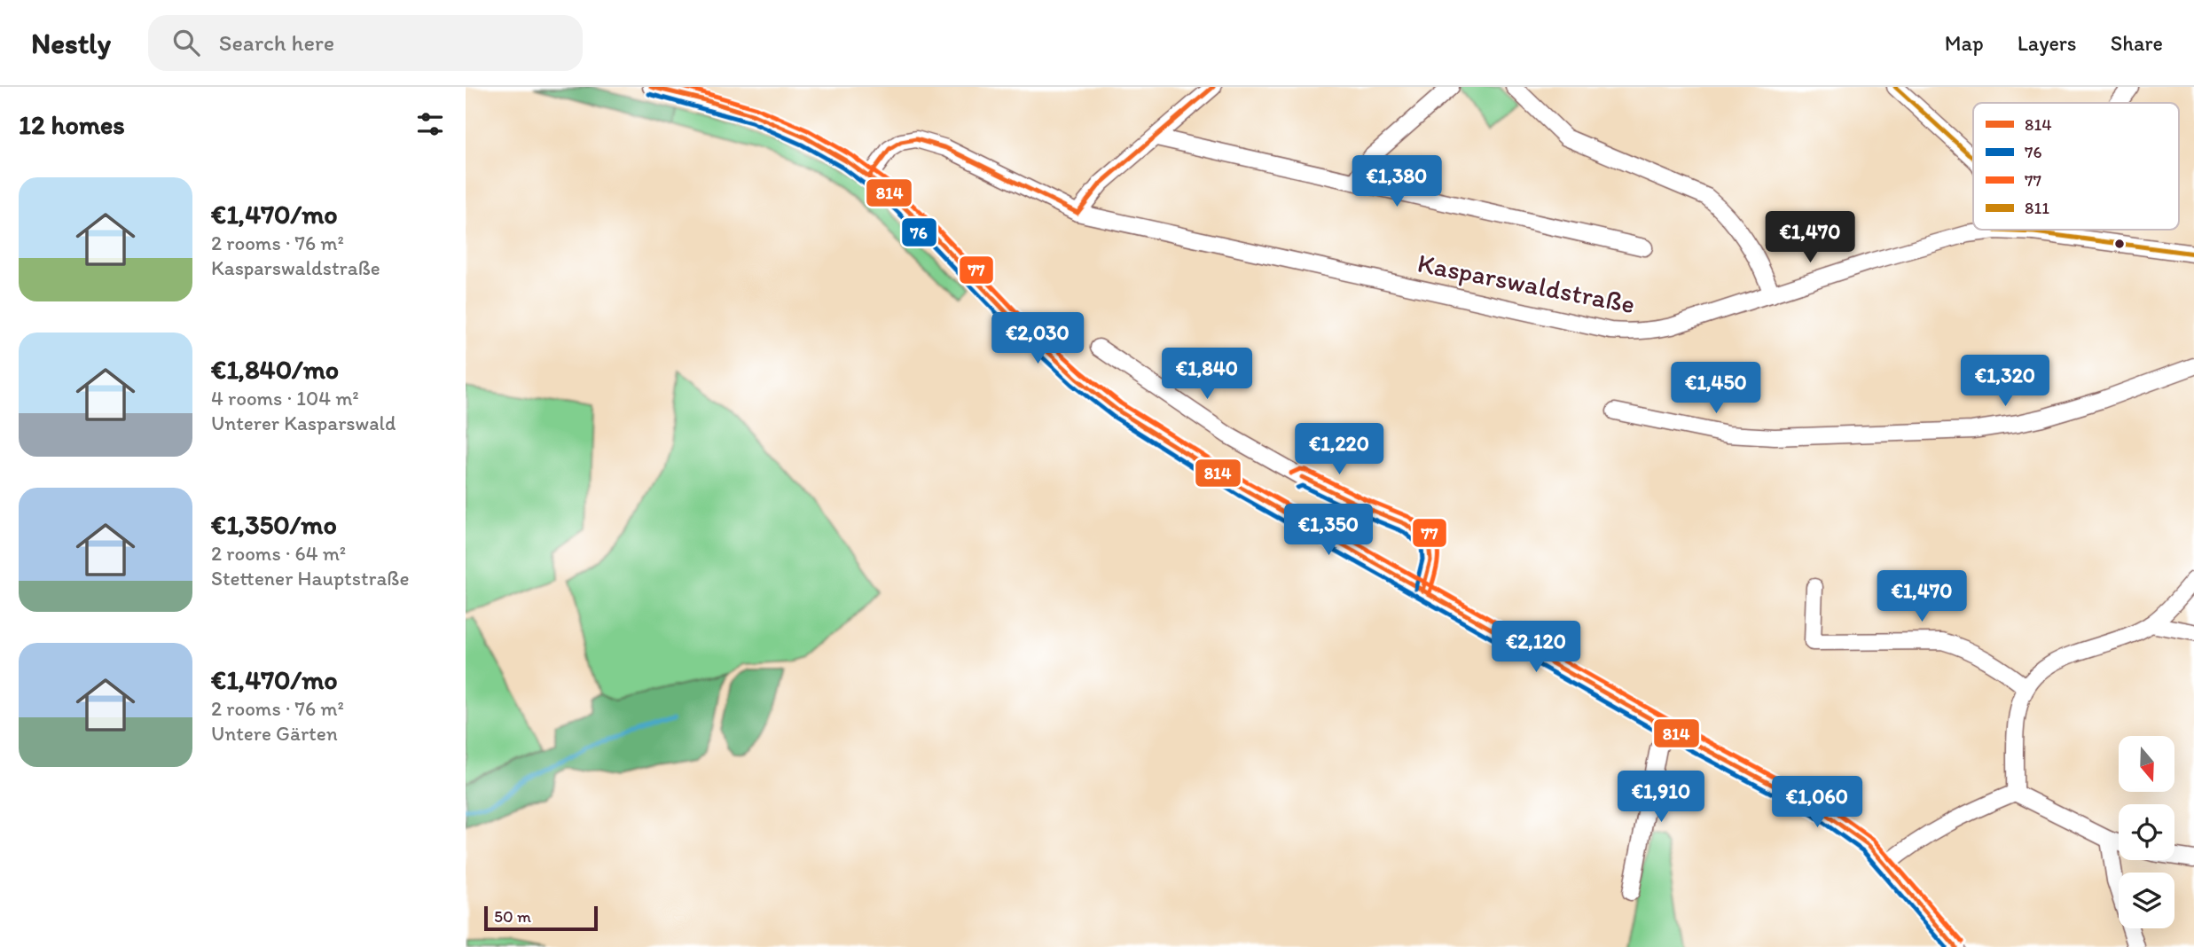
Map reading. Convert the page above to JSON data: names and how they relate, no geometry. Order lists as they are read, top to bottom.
{
  "streets": {
    "street": ["Kasparswaldstraße"]
  },
  "lines": [
    "transit line 814",
    "transit line 77",
    "transit line 811",
    "transit line 76"
  ],
  "legend": [
    "814",
    "76",
    "77",
    "811"
  ],
  "scale_bar": "50 m",
  "north": "bottom",
  "page": {
    "header": "Nestly",
    "search": "Search here",
    "nav": ["Map", "Layers", "Share"],
    "heading": "12 homes",
    "price": [
      "€1,380",
      "€1,470",
      "€2,030",
      "€1,840",
      "€1,320",
      "€1,450",
      "€1,220",
      "€1,350",
      "€1,470",
      "€2,120",
      "€1,910",
      "€1,060"
    ],
    "list": [
      {
        "name": "€1,470/mo",
        "note": "2 rooms · 76 m² · Kasparswaldstraße"
      },
      {
        "name": "€1,840/mo",
        "note": "4 rooms · 104 m² · Unterer Kasparswald"
      },
      {
        "name": "€1,350/mo",
        "note": "2 rooms · 64 m² · Stettener Hauptstraße"
      },
      {
        "name": "€1,470/mo",
        "note": "2 rooms · 76 m² · Untere Gärten"
      }
    ],
    "scale": "50 m"
  }
}
